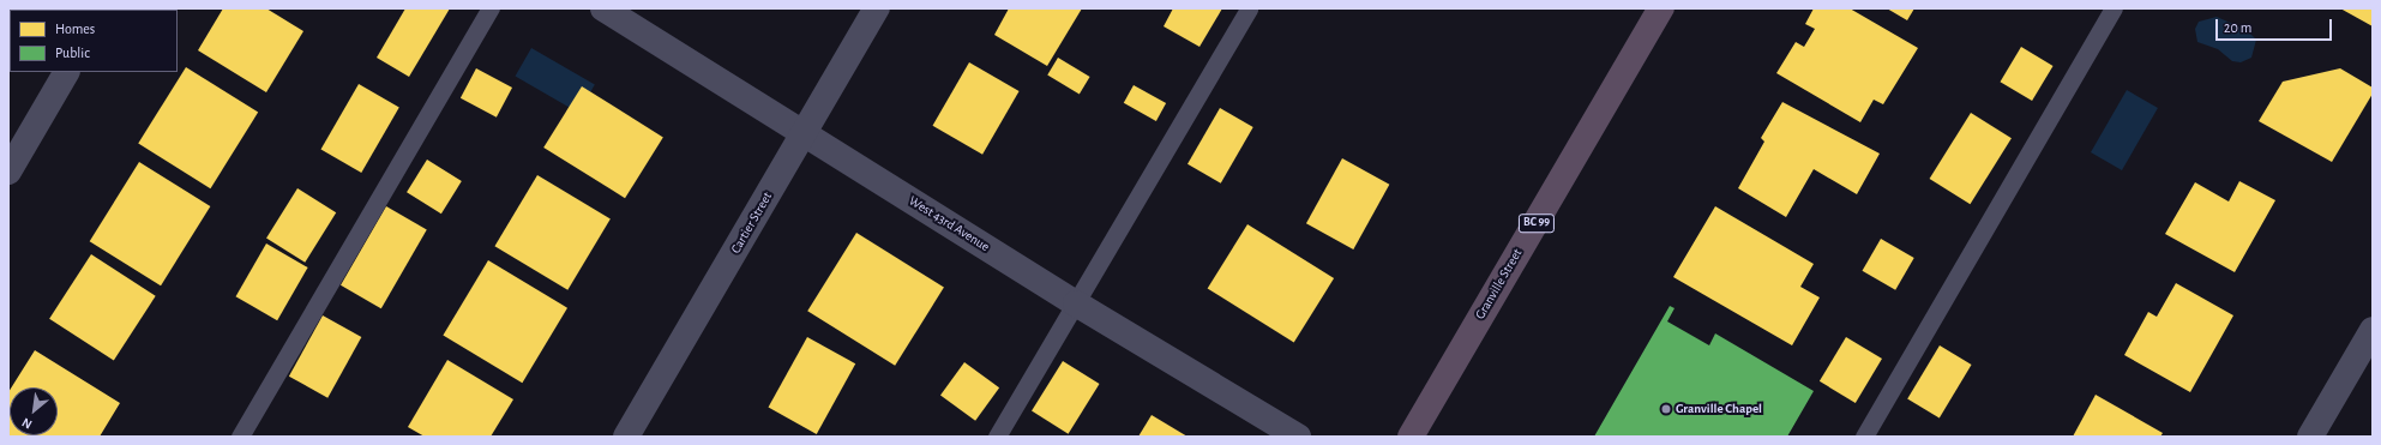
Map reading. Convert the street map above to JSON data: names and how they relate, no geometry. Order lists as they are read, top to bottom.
{
  "streets": {
    "highway": ["BC 99", "Granville Street"],
    "street": ["Cartier Street", "West 43rd Avenue"]
  },
  "crossings": [
    ["Cartier Street", "West 43rd Avenue"]
  ],
  "places": ["Granville Chapel"],
  "legend": ["Homes", "Public"],
  "scale_bar": "20 m",
  "north": "bottom left"
}
